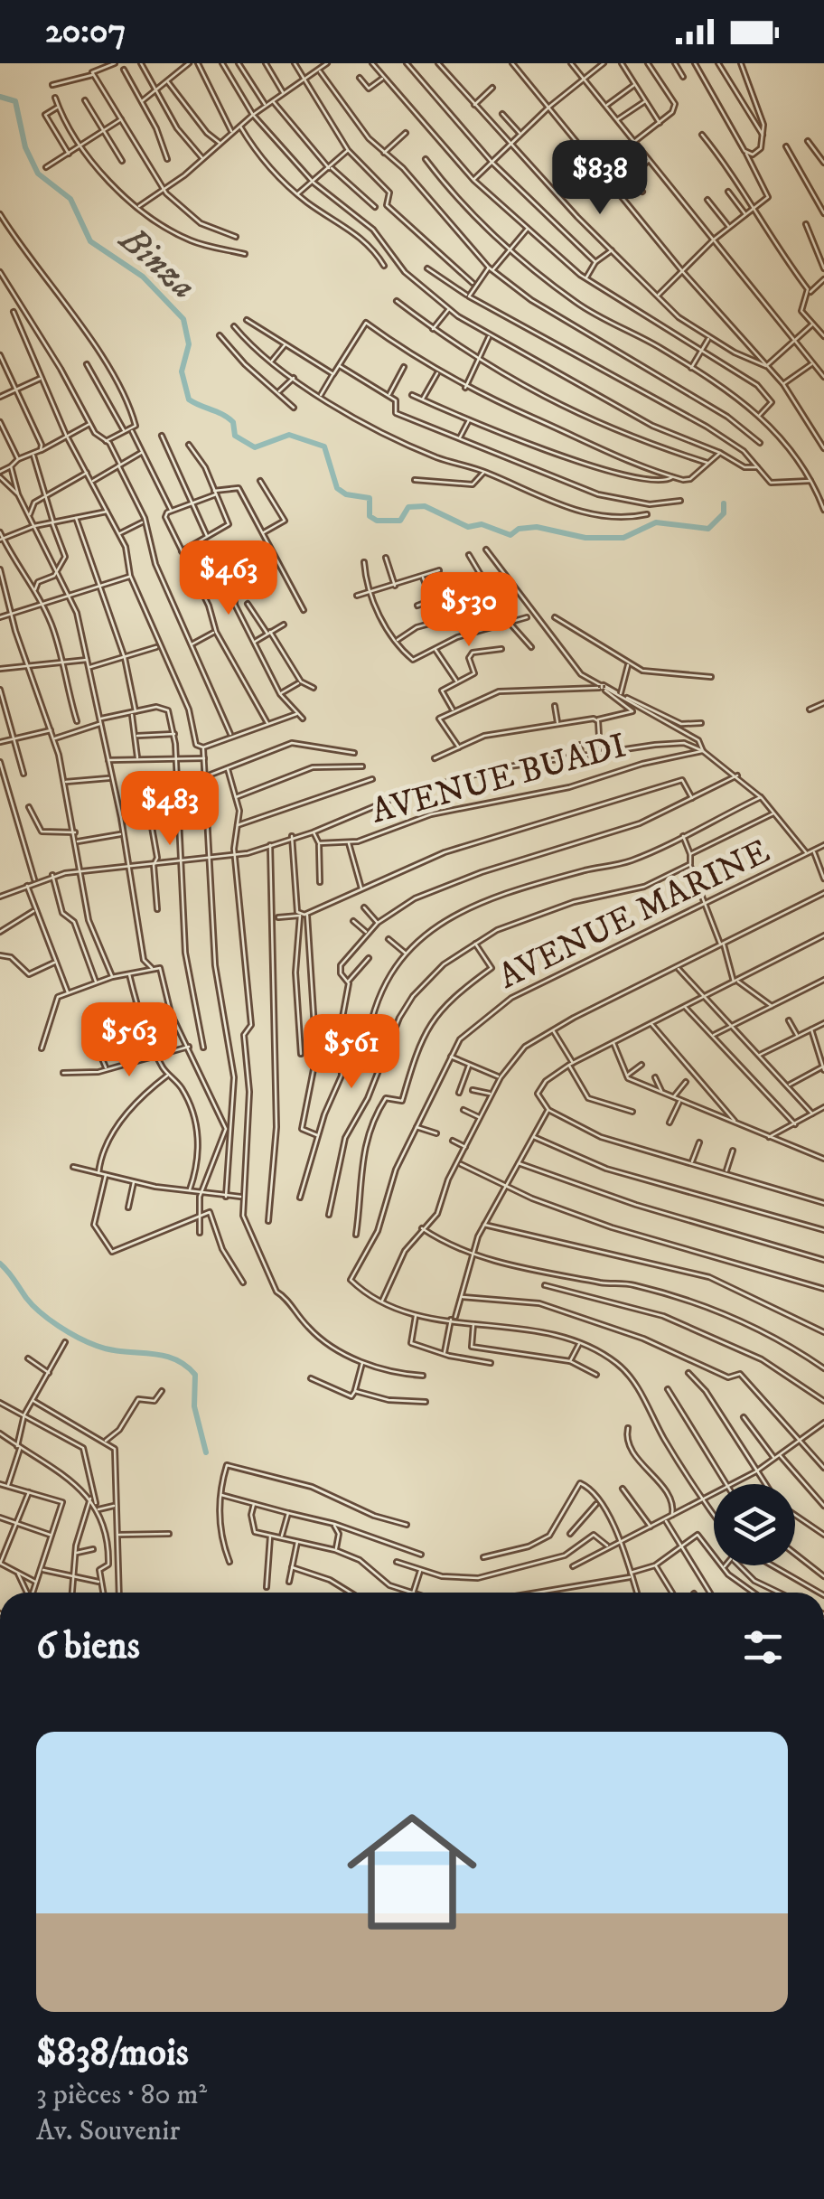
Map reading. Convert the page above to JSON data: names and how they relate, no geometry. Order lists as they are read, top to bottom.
{
  "streets": {
    "street": ["AVENUE BUADI", "AVENUE MARINE"]
  },
  "water": ["Binza"],
  "page": {
    "status": "20:07",
    "price": [
      "$838",
      "$463",
      "$530",
      "$483",
      "$563",
      "$561"
    ],
    "heading": "6 biens",
    "list": [
      {
        "name": "$838/mois",
        "note": "3 pièces · 80 m² · Av. Souvenir"
      }
    ]
  }
}
